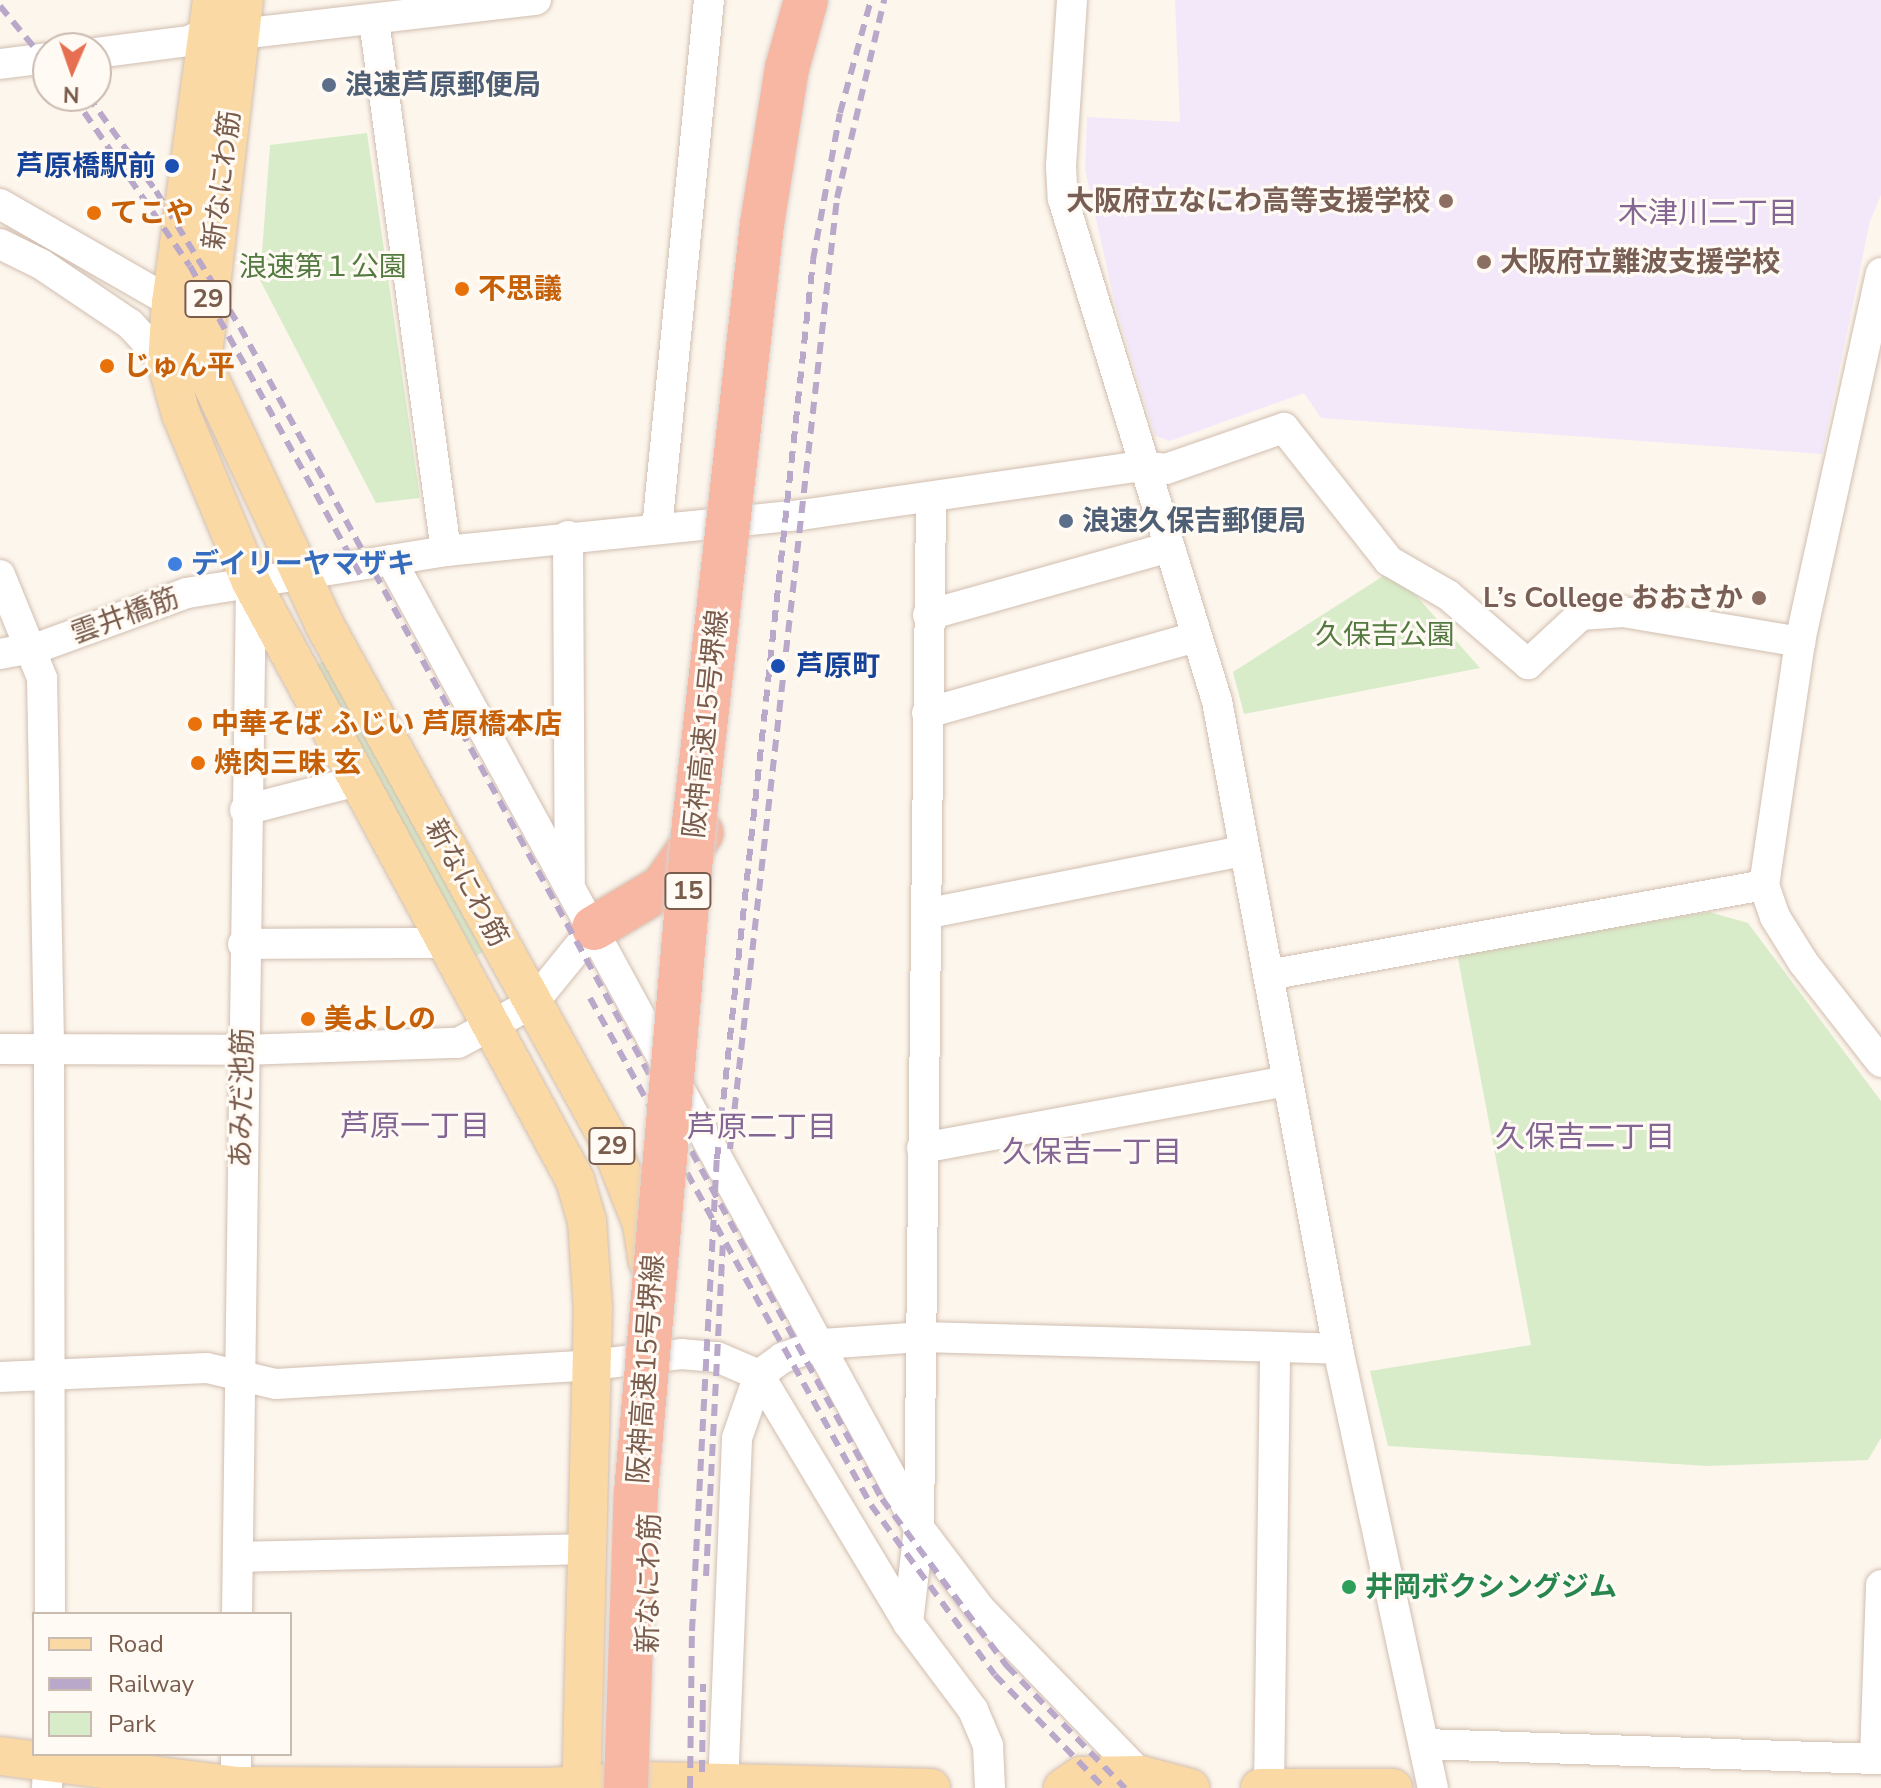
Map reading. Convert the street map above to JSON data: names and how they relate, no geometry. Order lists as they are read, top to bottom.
{
  "streets": {
    "highway": ["阪神高速15号堺線", "15"],
    "main road": ["新なにわ筋", "29"],
    "street": ["雲井橋筋", "あみだ池筋"]
  },
  "crossings": [
    ["新なにわ筋", "雲井橋筋"],
    ["新なにわ筋", "阪神高速15号堺線"],
    ["新なにわ筋", "あみだ池筋"],
    ["雲井橋筋", "あみだ池筋"]
  ],
  "districts": [
    "木津川二丁目",
    "芦原一丁目",
    "芦原二丁目",
    "久保吉二丁目",
    "久保吉一丁目"
  ],
  "parks": ["浪速第１公園", "久保吉公園"],
  "places": [
    "浪速芦原郵便局",
    "芦原橋駅前",
    "大阪府立なにわ高等支援学校",
    "てこや",
    "大阪府立難波支援学校",
    "不思議",
    "じゅん平",
    "浪速久保吉郵便局",
    "デイリーヤマザキ",
    "L’s College おおさか",
    "芦原町",
    "中華そば ふじい 芦原橋本店",
    "焼肉三昧 玄",
    "美よしの",
    "井岡ボクシングジム"
  ],
  "legend": ["Road", "Railway", "Park"],
  "north": "bottom"
}
